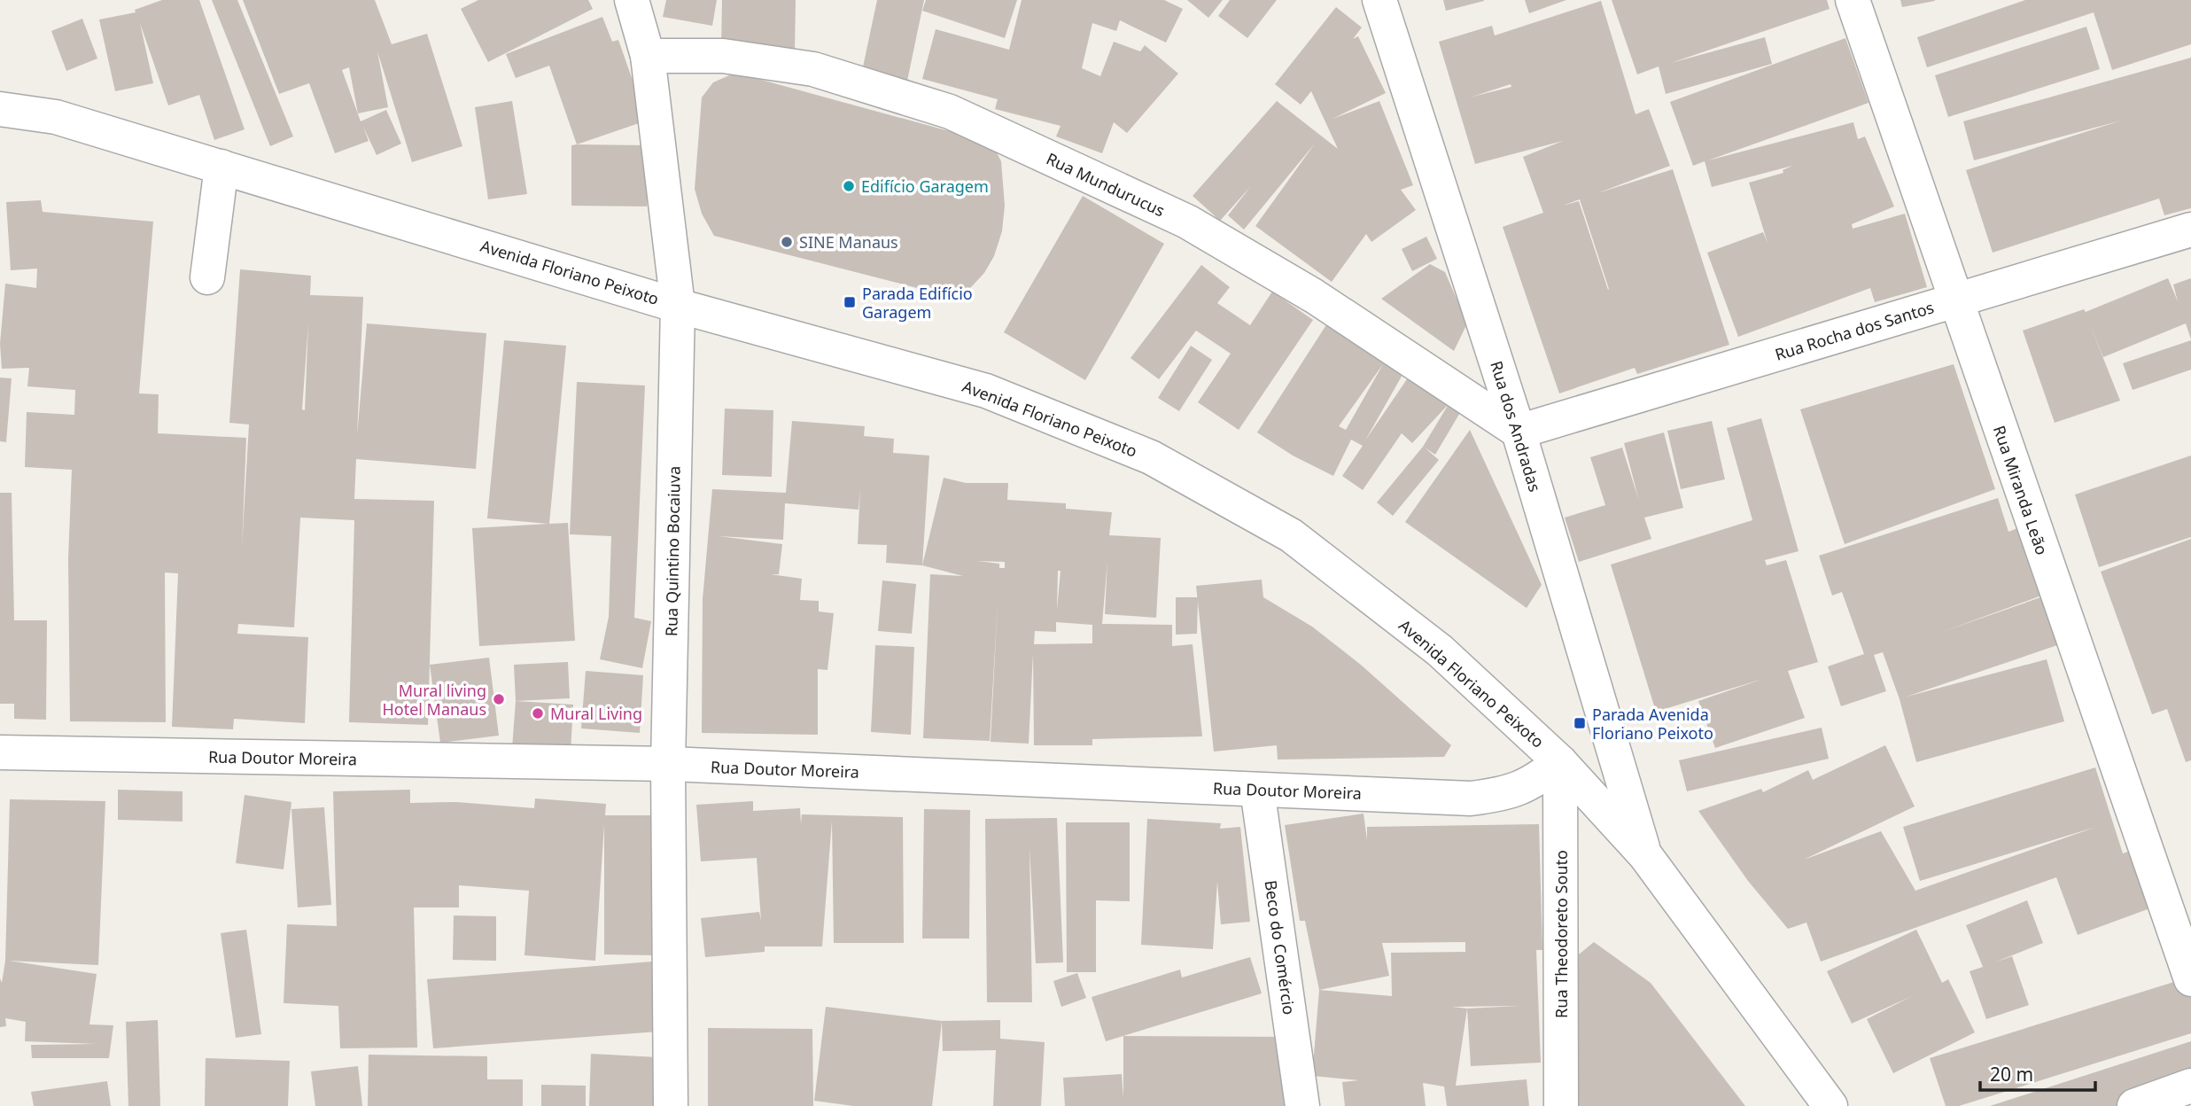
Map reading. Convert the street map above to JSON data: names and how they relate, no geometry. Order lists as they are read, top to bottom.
{
  "streets": {
    "street": [
      "Rua Mundurucus",
      "Avenida Floriano Peixoto",
      "Rua Rocha dos Santos",
      "Rua dos Andradas",
      "Rua Miranda Leão",
      "Rua Quintino Bocaiuva",
      "Rua Doutor Moreira",
      "Rua Theodoreto Souto",
      "Beco do Comércio"
    ]
  },
  "crossings": [
    ["Rua Mundurucus", "Rua Rocha dos Santos"],
    ["Rua Mundurucus", "Rua dos Andradas"],
    ["Rua Mundurucus", "Rua Quintino Bocaiuva"],
    ["Avenida Floriano Peixoto", "Rua dos Andradas"],
    ["Avenida Floriano Peixoto", "Rua Quintino Bocaiuva"],
    ["Avenida Floriano Peixoto", "Rua Doutor Moreira"],
    ["Avenida Floriano Peixoto", "Rua Theodoreto Souto"],
    ["Rua Rocha dos Santos", "Rua dos Andradas"],
    ["Rua Rocha dos Santos", "Rua Miranda Leão"],
    ["Rua Quintino Bocaiuva", "Rua Doutor Moreira"],
    ["Rua Doutor Moreira", "Rua Theodoreto Souto"],
    ["Rua Doutor Moreira", "Beco do Comércio"]
  ],
  "places": {
    "other": [
      "Edifício Garagem",
      "SINE Manaus",
      "Mural living Hotel Manaus",
      "Mural Living"
    ],
    "transit": ["Parada Edifício Garagem", "Parada Avenida Floriano Peixoto"]
  },
  "scale_bar": "20 m"
}
